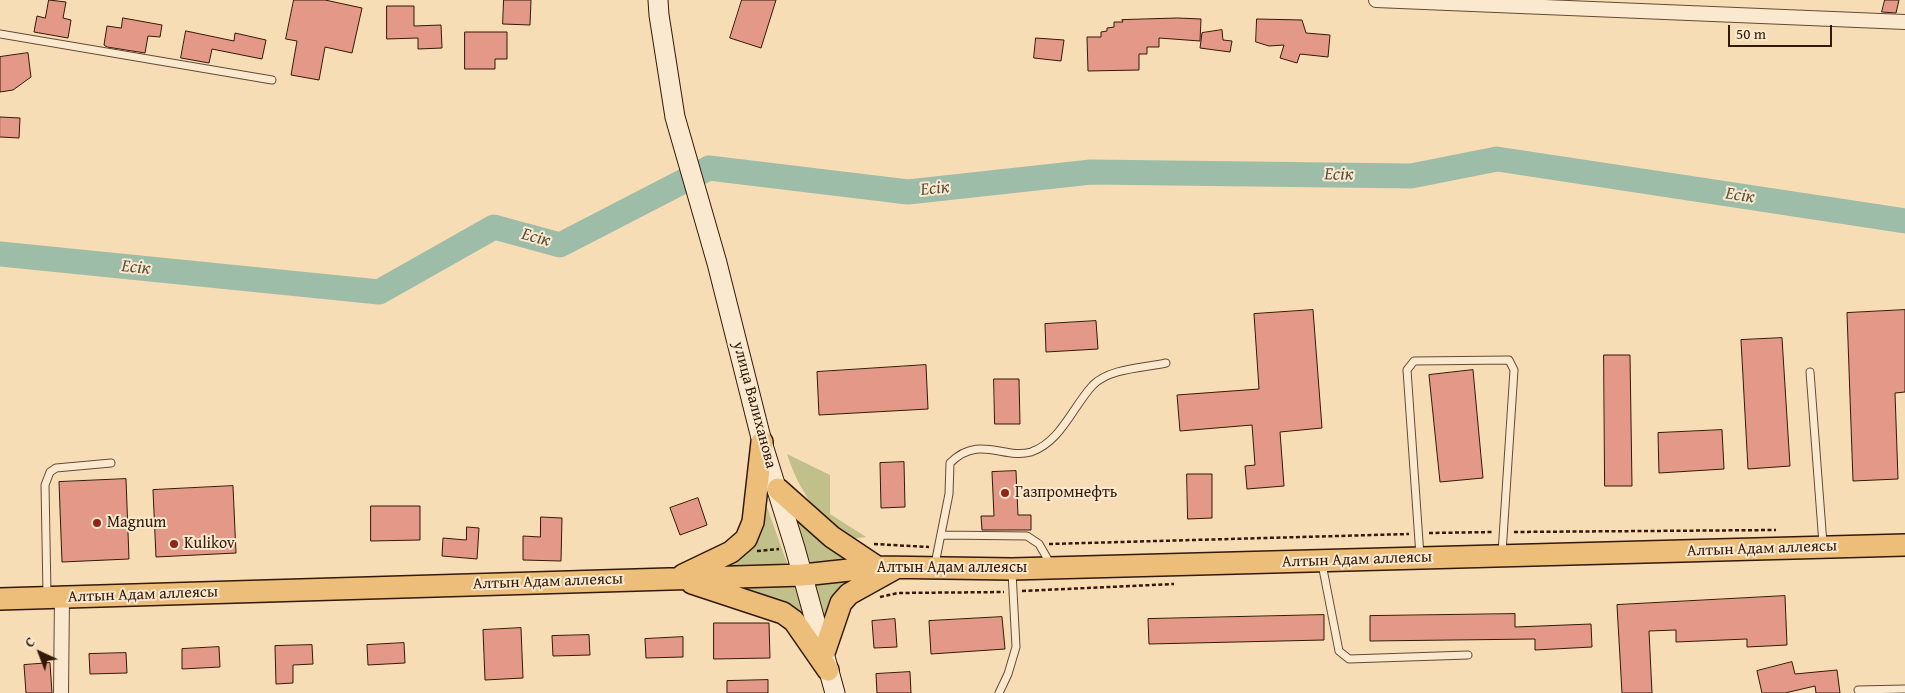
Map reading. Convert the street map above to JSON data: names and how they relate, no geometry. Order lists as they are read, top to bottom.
{
  "streets": {
    "main road": ["улица Валиханова", "Алтын Адам аллеясы"]
  },
  "crossings": [
    ["улица Валиханова", "Алтын Адам аллеясы"]
  ],
  "water": ["Есік"],
  "places": ["Газпромнефть", "Magnum", "Kulikov"],
  "scale_bar": "50 m",
  "north": "top left"
}
